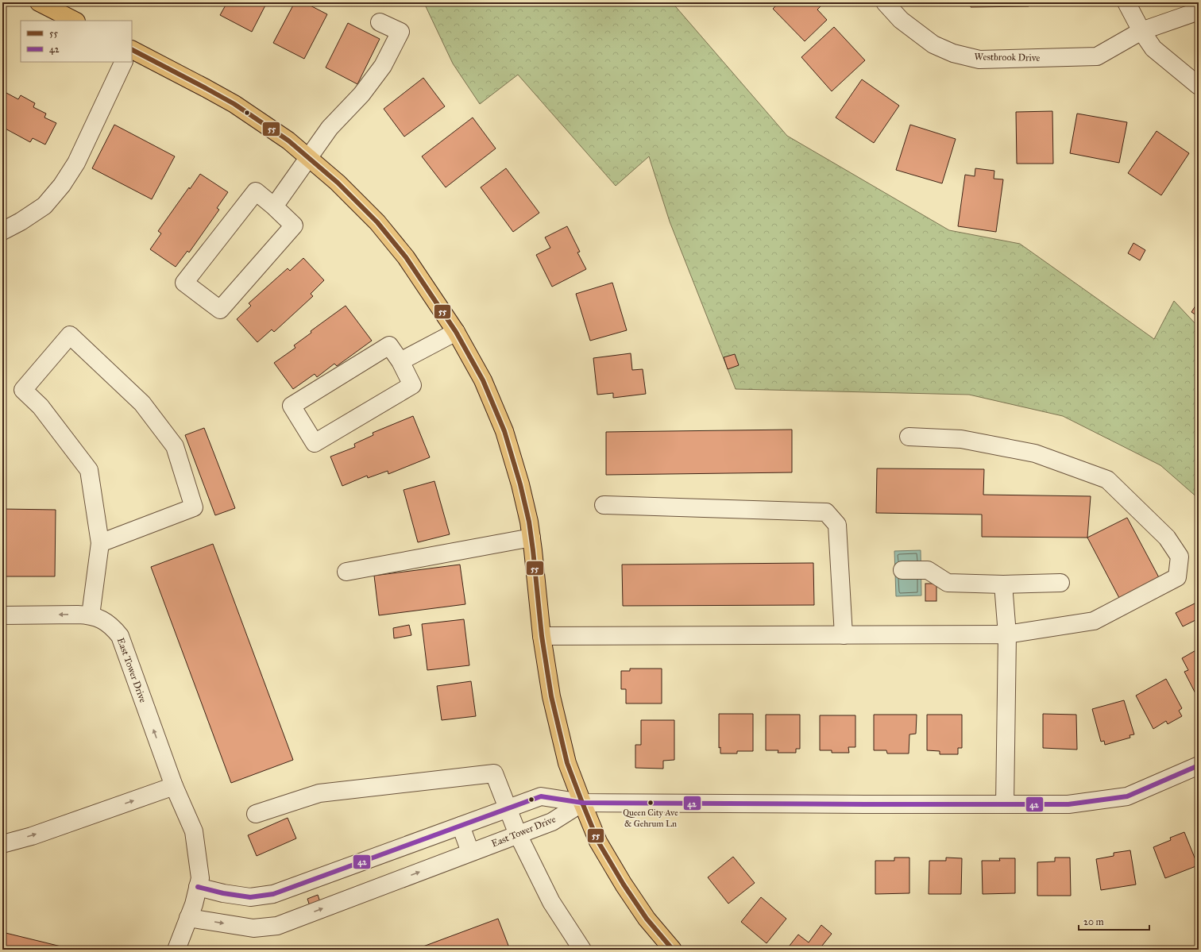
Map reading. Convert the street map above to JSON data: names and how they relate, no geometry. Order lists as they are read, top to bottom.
{
  "streets": {
    "street": ["Westbrook Drive", "East Tower Drive"]
  },
  "places": ["Queen City Ave & Gehrum Ln"],
  "lines": ["transit line 55", "transit line 42"],
  "legend": ["55", "42"],
  "scale_bar": "20 m"
}
